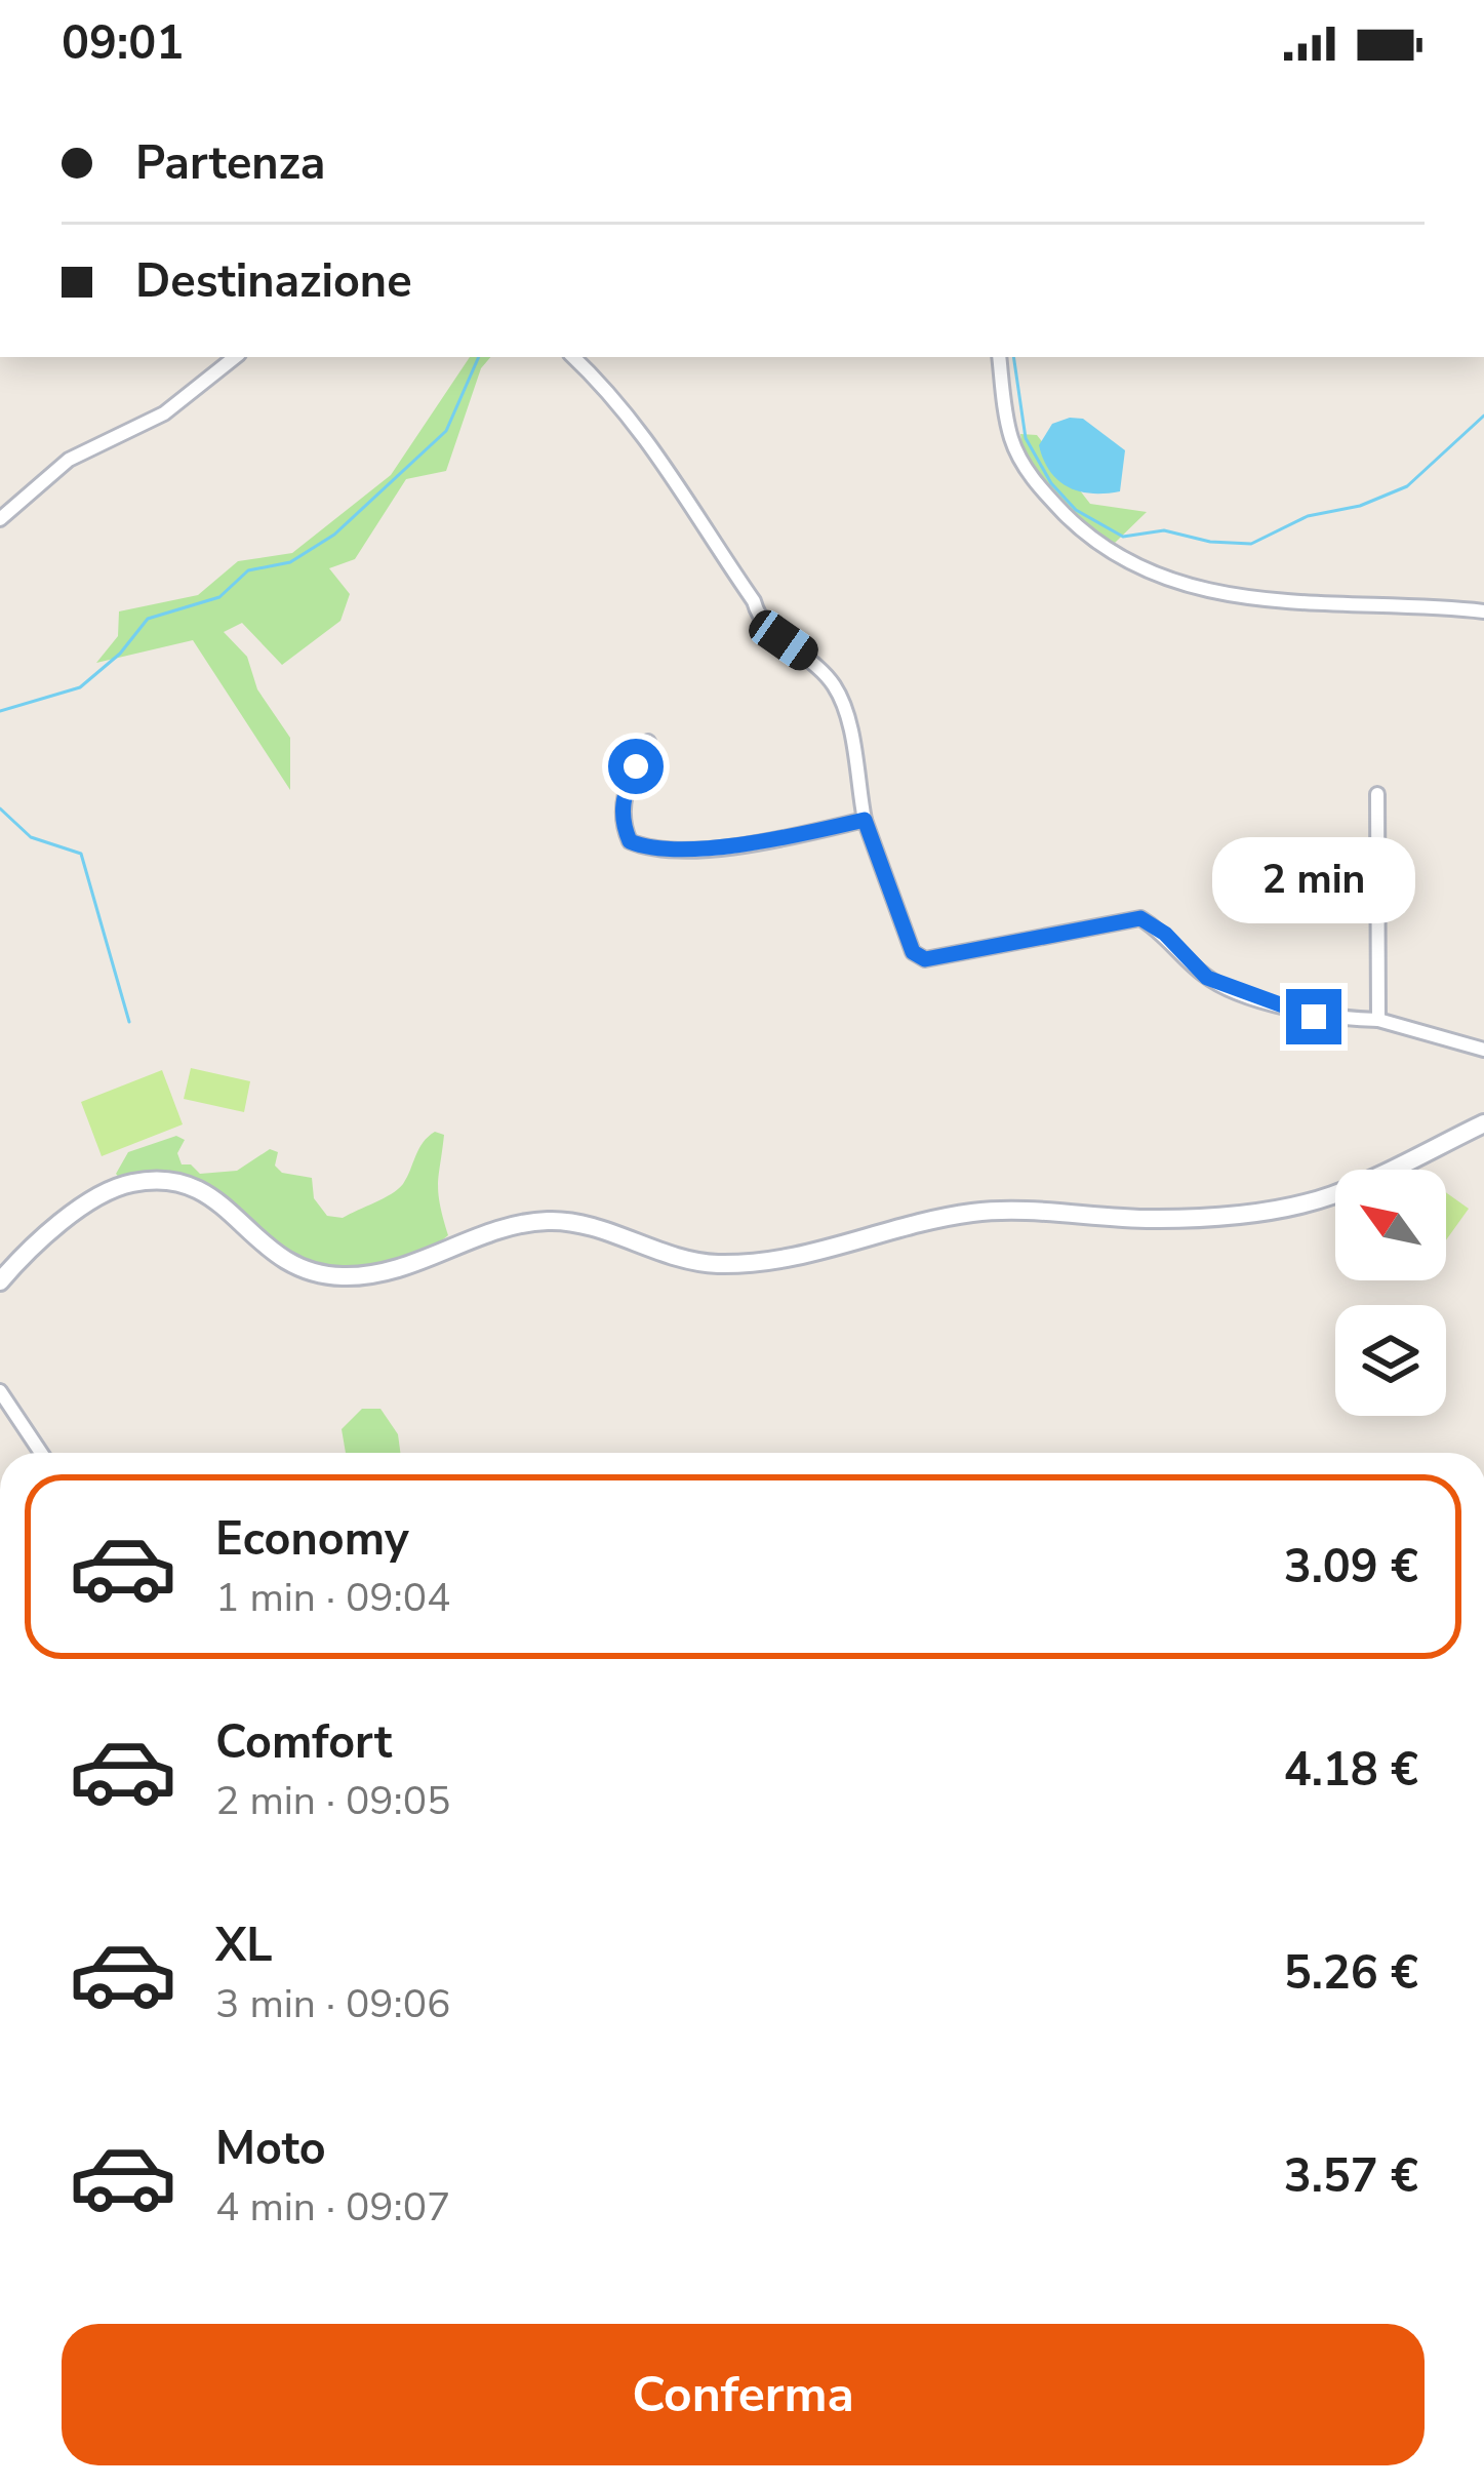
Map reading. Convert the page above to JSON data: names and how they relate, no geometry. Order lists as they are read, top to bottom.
{
  "north": "top left",
  "page": {
    "status": "09:01",
    "banner": ["Partenza", "Destinazione"],
    "bubble": "2 min",
    "list": [
      {
        "name": "Economy",
        "note": "1 min · 09:04",
        "value": "3.09 €"
      },
      {
        "name": "Comfort",
        "note": "2 min · 09:05",
        "value": "4.18 €"
      },
      {
        "name": "XL",
        "note": "3 min · 09:06",
        "value": "5.26 €"
      },
      {
        "name": "Moto",
        "note": "4 min · 09:07",
        "value": "3.57 €"
      }
    ],
    "buttons": "Conferma"
  }
}
